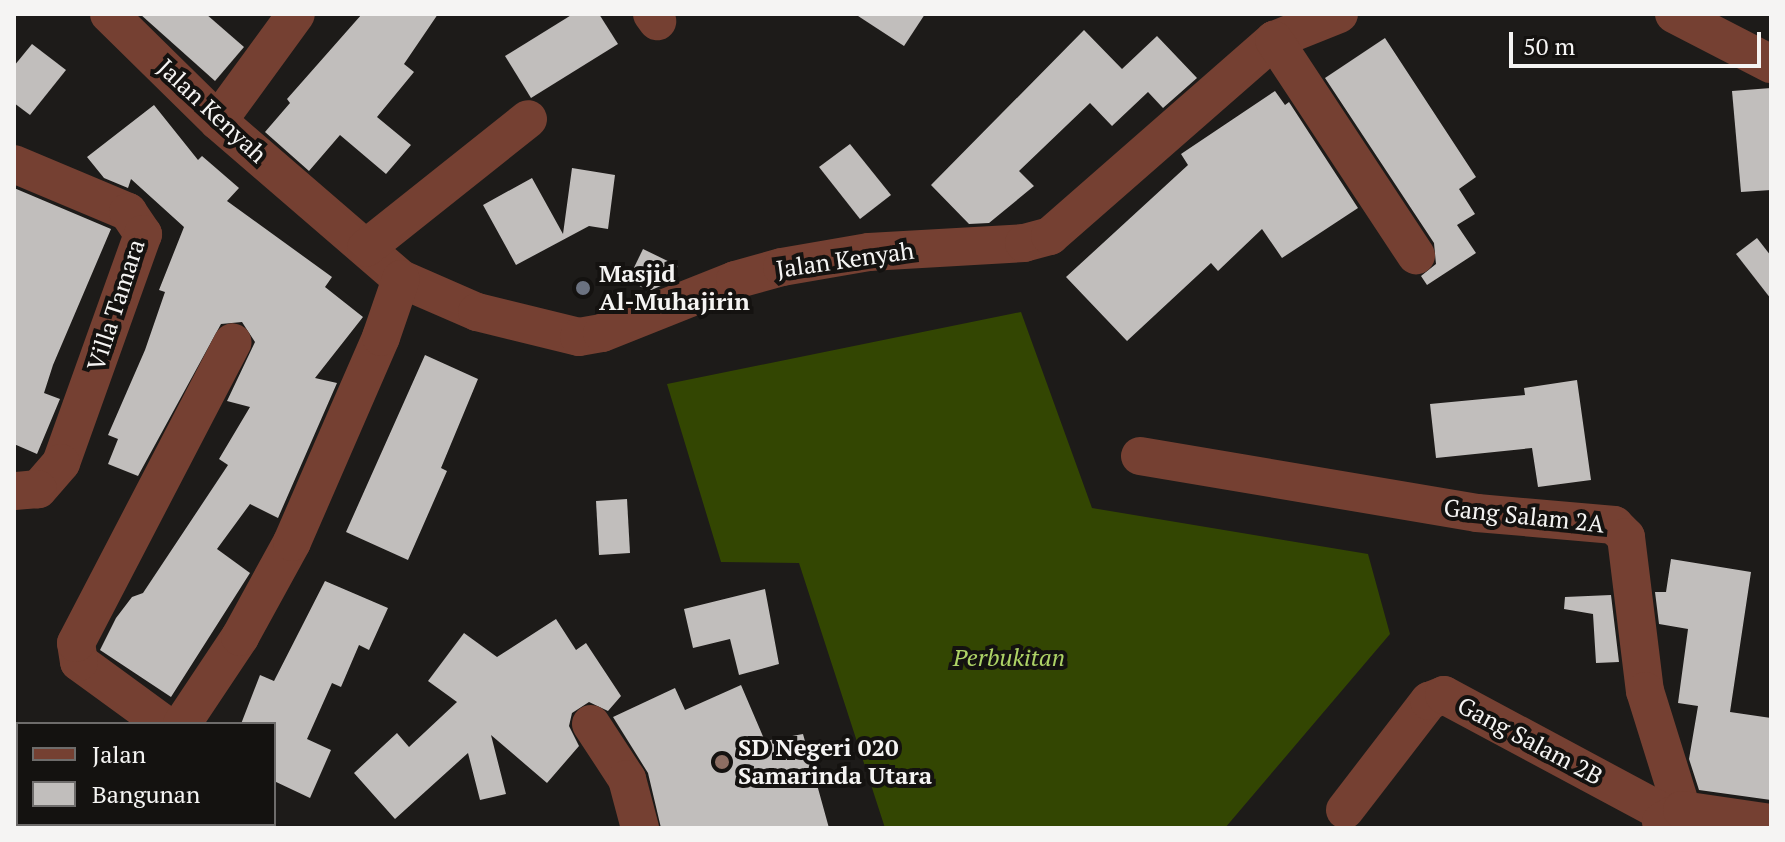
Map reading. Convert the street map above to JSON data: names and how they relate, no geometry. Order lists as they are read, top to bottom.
{
  "streets": {
    "street": [
      "Jalan Kenyah",
      "Villa Tamara",
      "Gang Salam 2A",
      "Gang Salam 2B"
    ]
  },
  "crossings": [
    ["Gang Salam 2A", "Gang Salam 2B"]
  ],
  "parks": ["Perbukitan"],
  "places": ["Masjid Al-Muhajirin", "SD Negeri 020 Samarinda Utara"],
  "legend": ["Jalan", "Bangunan"],
  "scale_bar": "50 m"
}
